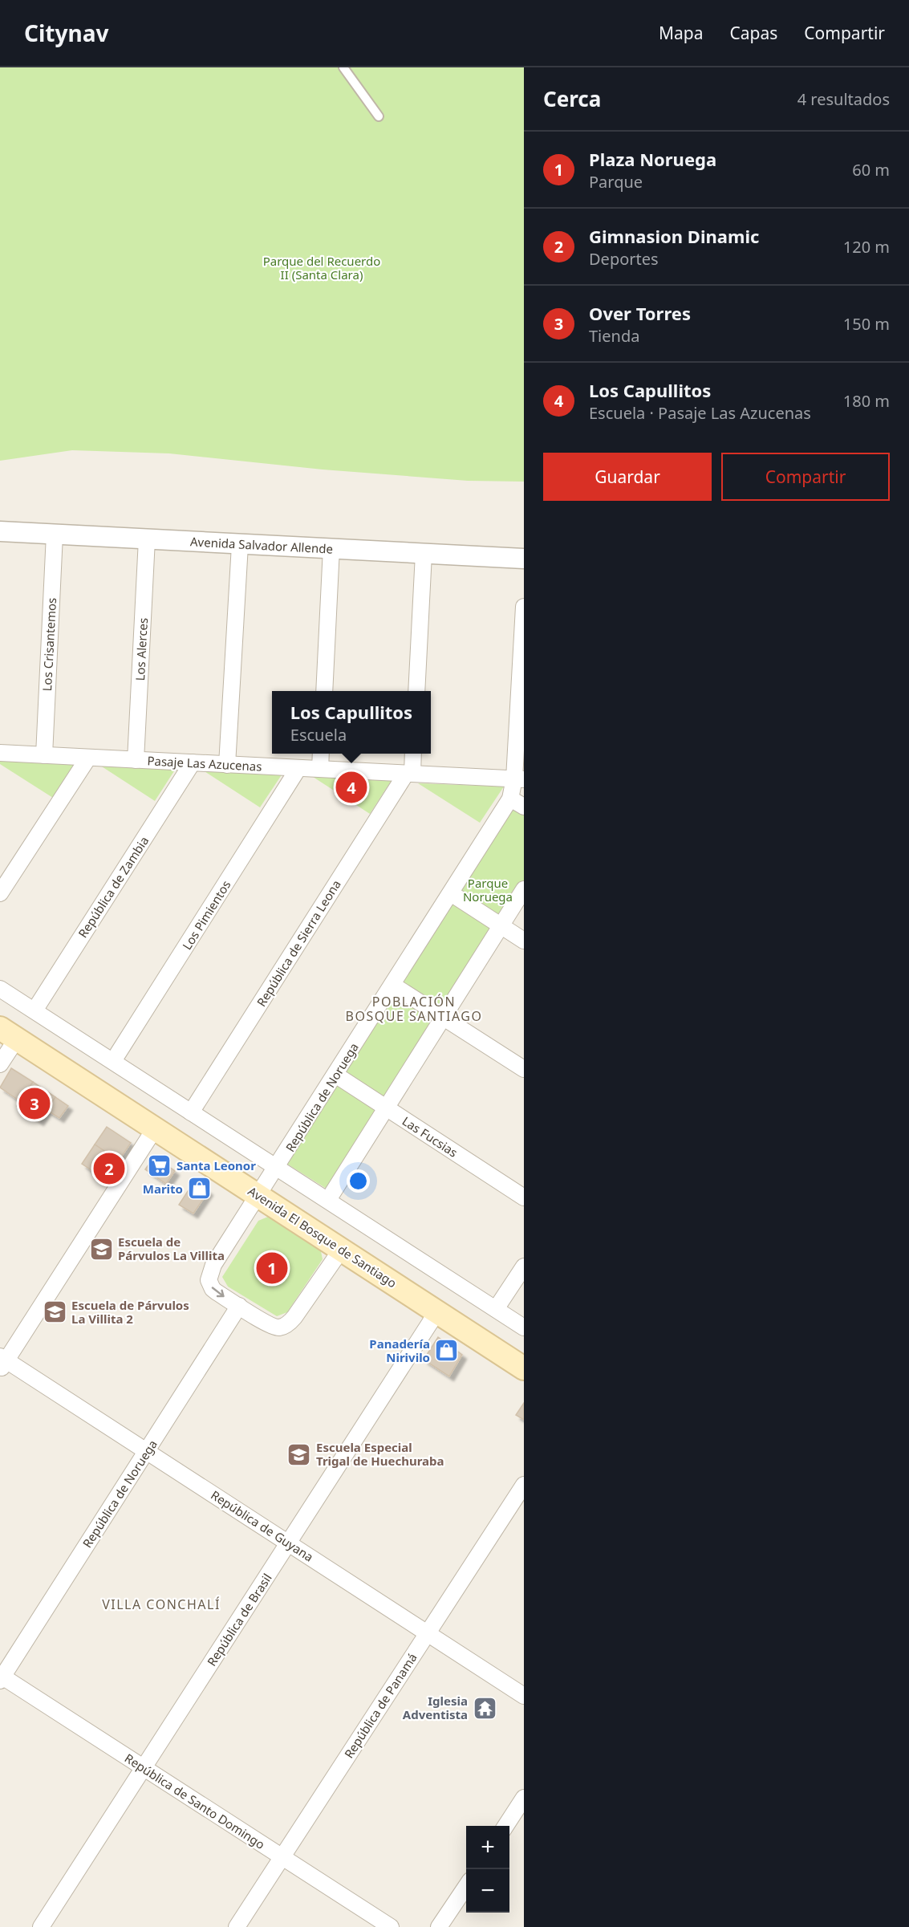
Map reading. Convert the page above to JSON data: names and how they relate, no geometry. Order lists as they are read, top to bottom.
{
  "streets": {
    "main road": ["Avenida El Bosque de Santiago"],
    "street": [
      "Avenida Salvador Allende",
      "Los Crisantemos",
      "Los Alerces",
      "Pasaje Las Azucenas",
      "República de Zambia",
      "Los Pimientos",
      "República de Sierra Leona",
      "República de Noruega",
      "Las Fucsias",
      "República de Guyana",
      "República de Brasil",
      "República de Panamá",
      "República de Santo Domingo"
    ]
  },
  "crossings": [
    ["Avenida Salvador Allende", "Los Crisantemos"],
    ["Avenida Salvador Allende", "Los Alerces"],
    ["Los Crisantemos", "Pasaje Las Azucenas"],
    ["Los Alerces", "Pasaje Las Azucenas"],
    ["Pasaje Las Azucenas", "República de Zambia"],
    ["Pasaje Las Azucenas", "Los Pimientos"],
    ["Pasaje Las Azucenas", "República de Sierra Leona"],
    ["Pasaje Las Azucenas", "República de Noruega"],
    ["República de Noruega", "Las Fucsias"],
    ["República de Noruega", "Avenida El Bosque de Santiago"],
    ["República de Noruega", "República de Guyana"],
    ["República de Noruega", "República de Santo Domingo"],
    ["Avenida El Bosque de Santiago", "República de Brasil"],
    ["República de Guyana", "República de Brasil"],
    ["República de Guyana", "República de Panamá"],
    ["República de Brasil", "República de Santo Domingo"],
    ["República de Panamá", "República de Santo Domingo"]
  ],
  "districts": ["POBLACIÓN BOSQUE SANTIAGO", "VILLA CONCHALÍ"],
  "parks": ["Parque del Recuerdo II (Santa Clara)", "Parque Noruega"],
  "places": {
    "supermarket": ["Santa Leonor"],
    "shop": ["Marito", "Panadería Nirivilo"],
    "school or university": ["Escuela de Párvulos La Villita", "Escuela de Párvulos La Villita 2", "Escuela Especial Trigal de Huechuraba"],
    "temple": ["Iglesia Adventista"]
  },
  "page": {
    "header": "Citynav",
    "nav": ["Mapa", "Capas", "Compartir"],
    "heading": ["Cerca", "4 resultados"],
    "list": [
      {
        "mark": "1",
        "name": "Plaza Noruega",
        "note": "Parque",
        "value": "60 m"
      },
      {
        "mark": "2",
        "name": "Gimnasion Dinamic",
        "note": "Deportes",
        "value": "120 m"
      },
      {
        "mark": "3",
        "name": "Over Torres",
        "note": "Tienda",
        "value": "150 m"
      },
      {
        "mark": "4",
        "name": "Los Capullitos",
        "note": "Escuela · Pasaje Las Azucenas",
        "value": "180 m"
      }
    ],
    "buttons": ["Guardar", "Compartir"],
    "popup": ["Los Capullitos", "Escuela"],
    "pins": [
      "4",
      "3",
      "2",
      "1"
    ],
    "map_buttons": ["+", "−"]
  }
}
